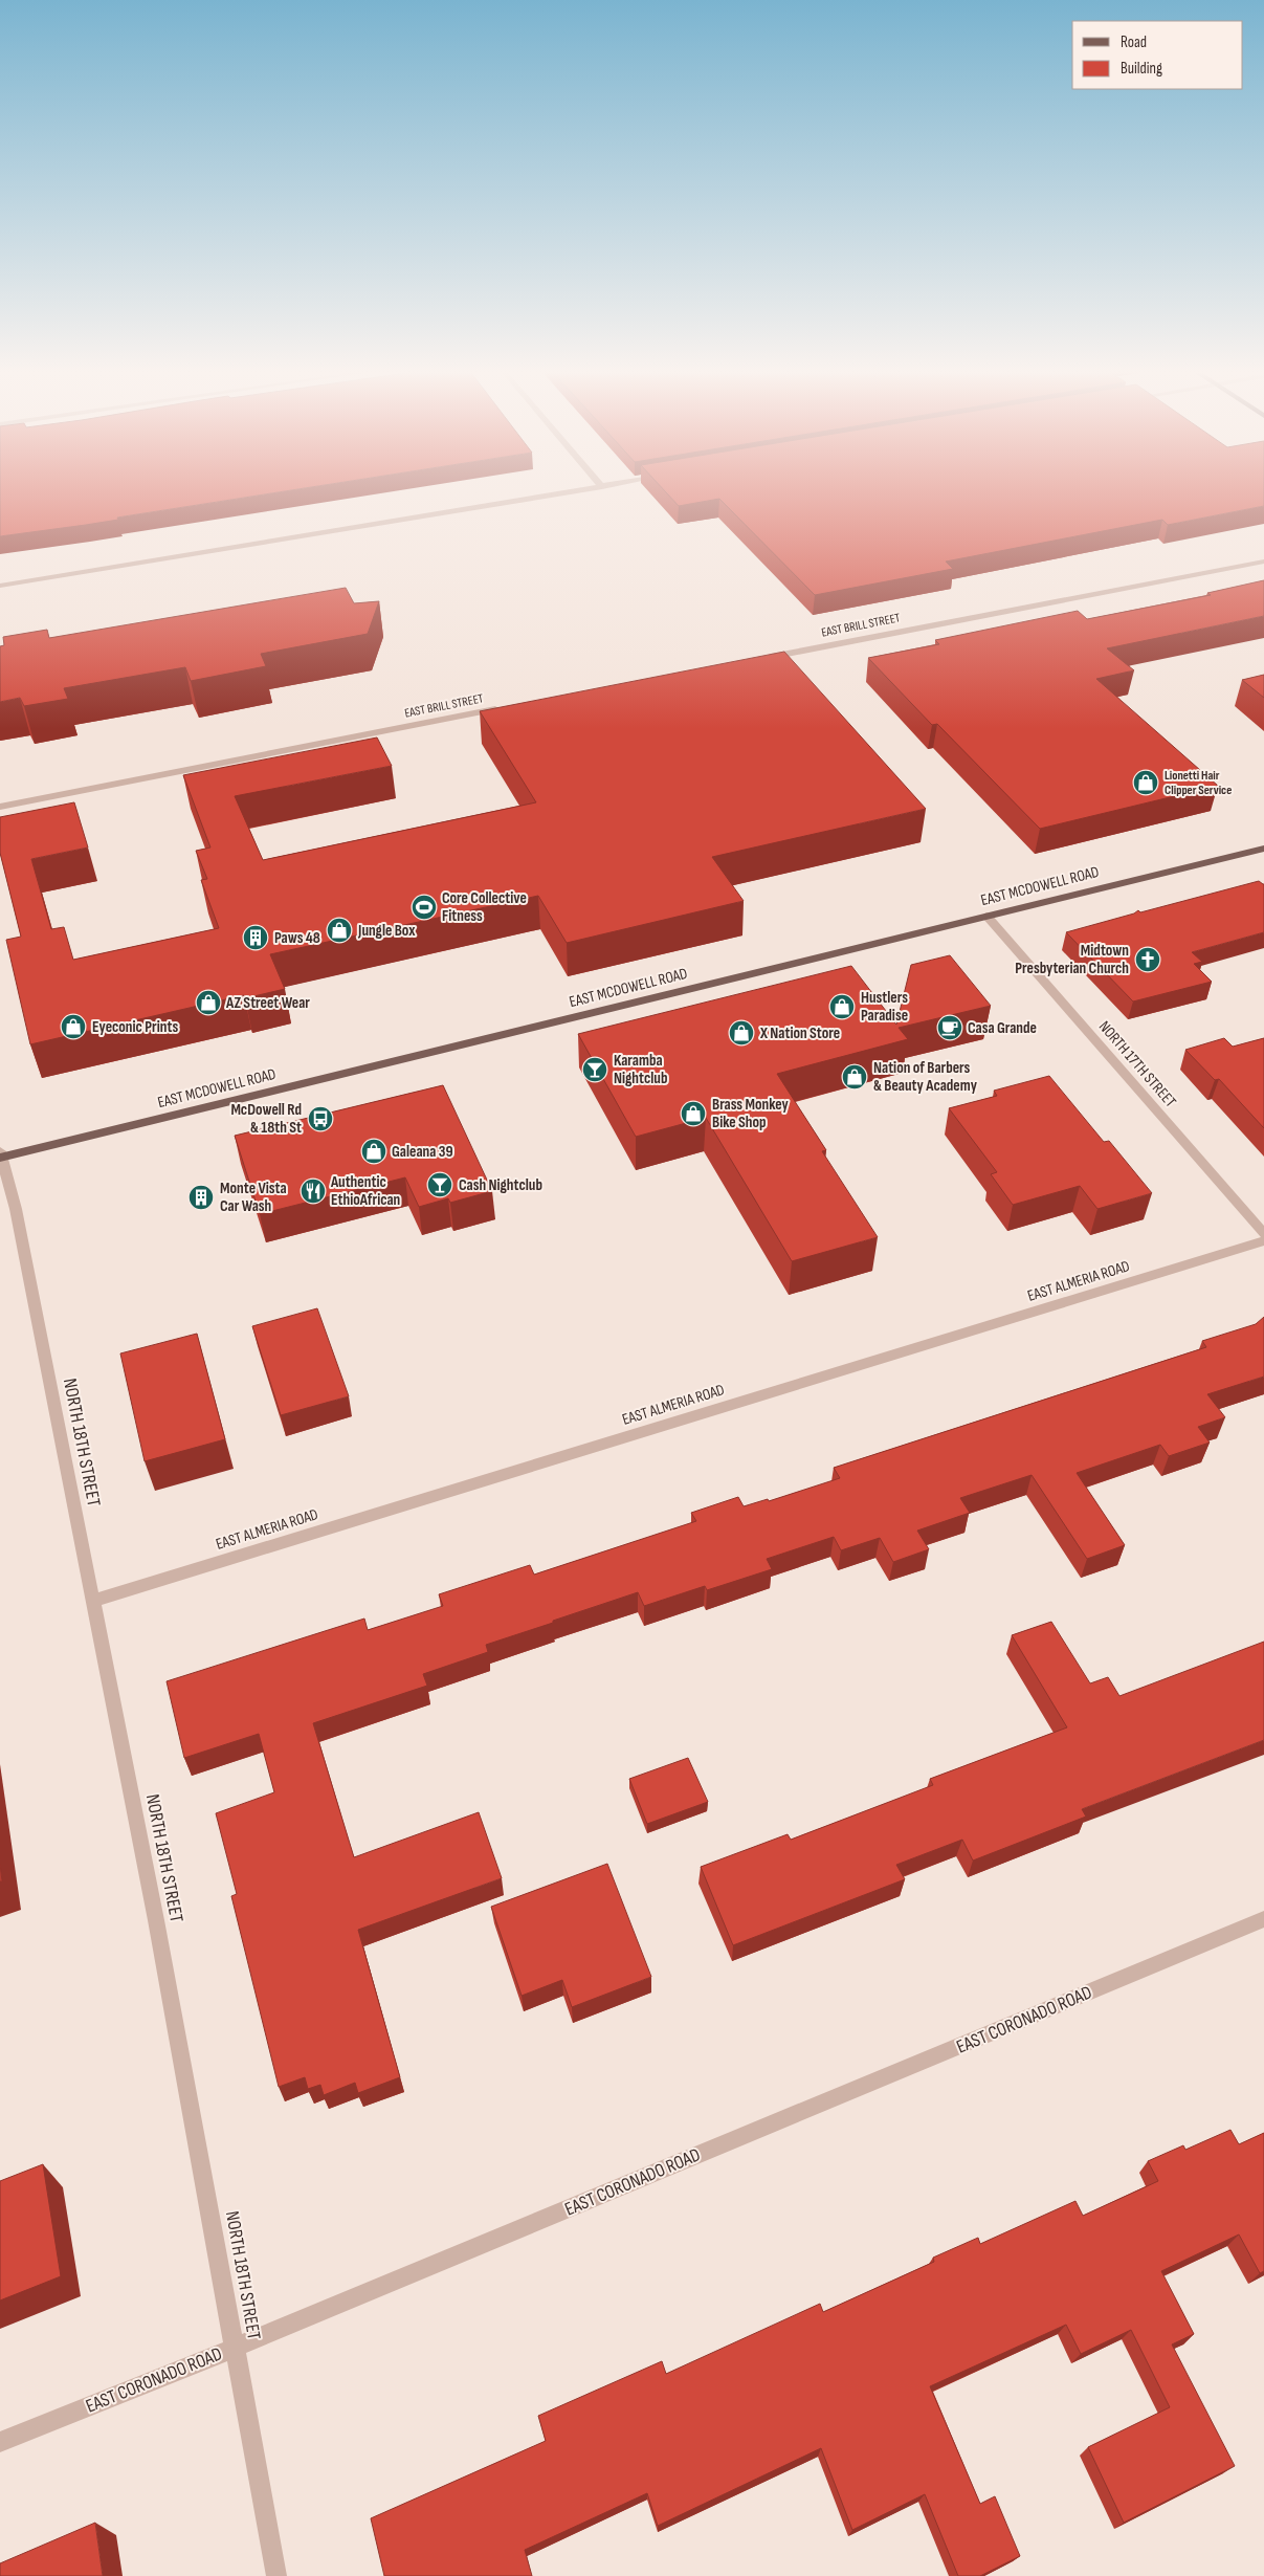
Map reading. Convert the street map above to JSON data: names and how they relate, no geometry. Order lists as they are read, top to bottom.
{
  "streets": {
    "main road": ["EAST MCDOWELL ROAD"],
    "street": [
      "EAST BRILL STREET",
      "NORTH 17TH STREET",
      "EAST ALMERIA ROAD",
      "NORTH 18TH STREET",
      "EAST CORONADO ROAD"
    ]
  },
  "crossings": [
    ["EAST MCDOWELL ROAD", "NORTH 17TH STREET"],
    ["EAST MCDOWELL ROAD", "NORTH 18TH STREET"],
    ["EAST ALMERIA ROAD", "NORTH 18TH STREET"],
    ["NORTH 18TH STREET", "EAST CORONADO ROAD"]
  ],
  "places": {
    "shop": [
      "Lionetti Hair Clipper Service",
      "Jungle Box",
      "AZ Street Wear",
      "Hustlers Paradise",
      "Eyeconic Prints",
      "X Nation Store",
      "Nation of Barbers & Beauty Academy",
      "Brass Monkey Bike Shop",
      "Galeana 39"
    ],
    "sports": ["Core Collective Fitness"],
    "building": ["Paws 48", "Monte Vista Car Wash"],
    "church": ["Midtown Presbyterian Church"],
    "cafe": ["Casa Grande"],
    "bar": ["Karamba Nightclub", "Cash Nightclub"],
    "bus stop": ["McDowell Rd & 18th St"],
    "restaurant": ["Authentic EthioAfrican"]
  },
  "legend": ["Road", "Building"]
}
